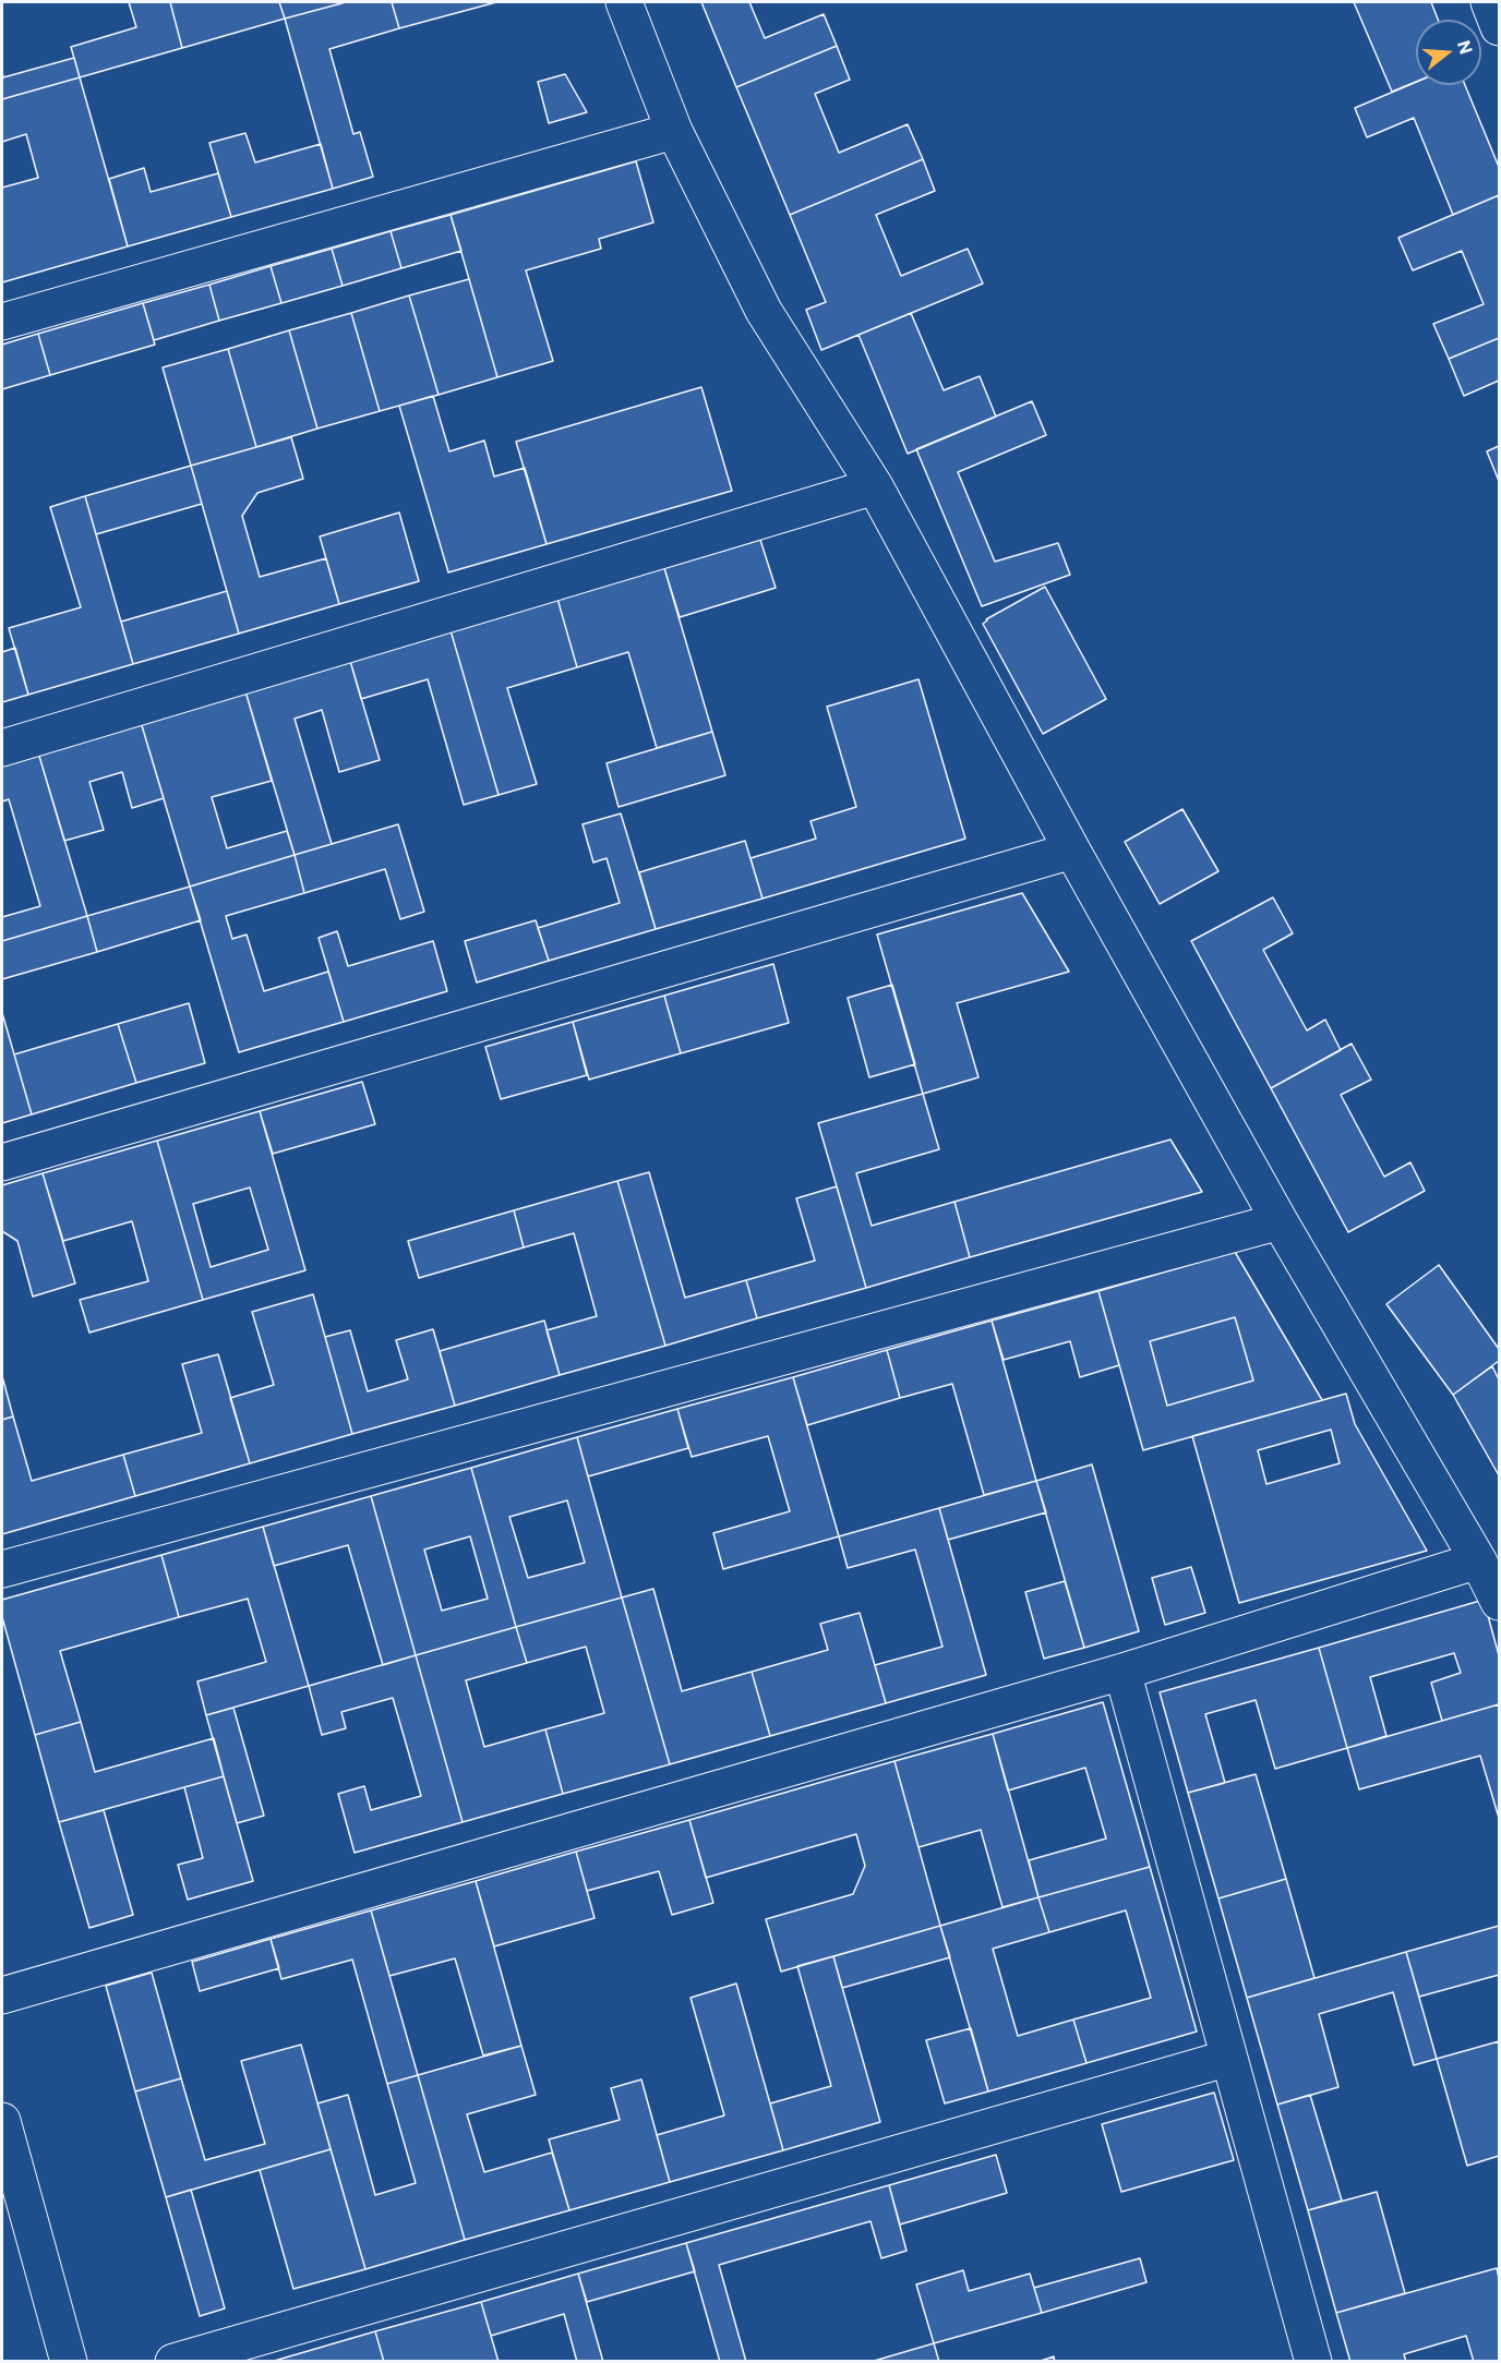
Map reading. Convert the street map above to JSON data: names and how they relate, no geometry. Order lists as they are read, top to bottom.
{
  "north": "right"
}
